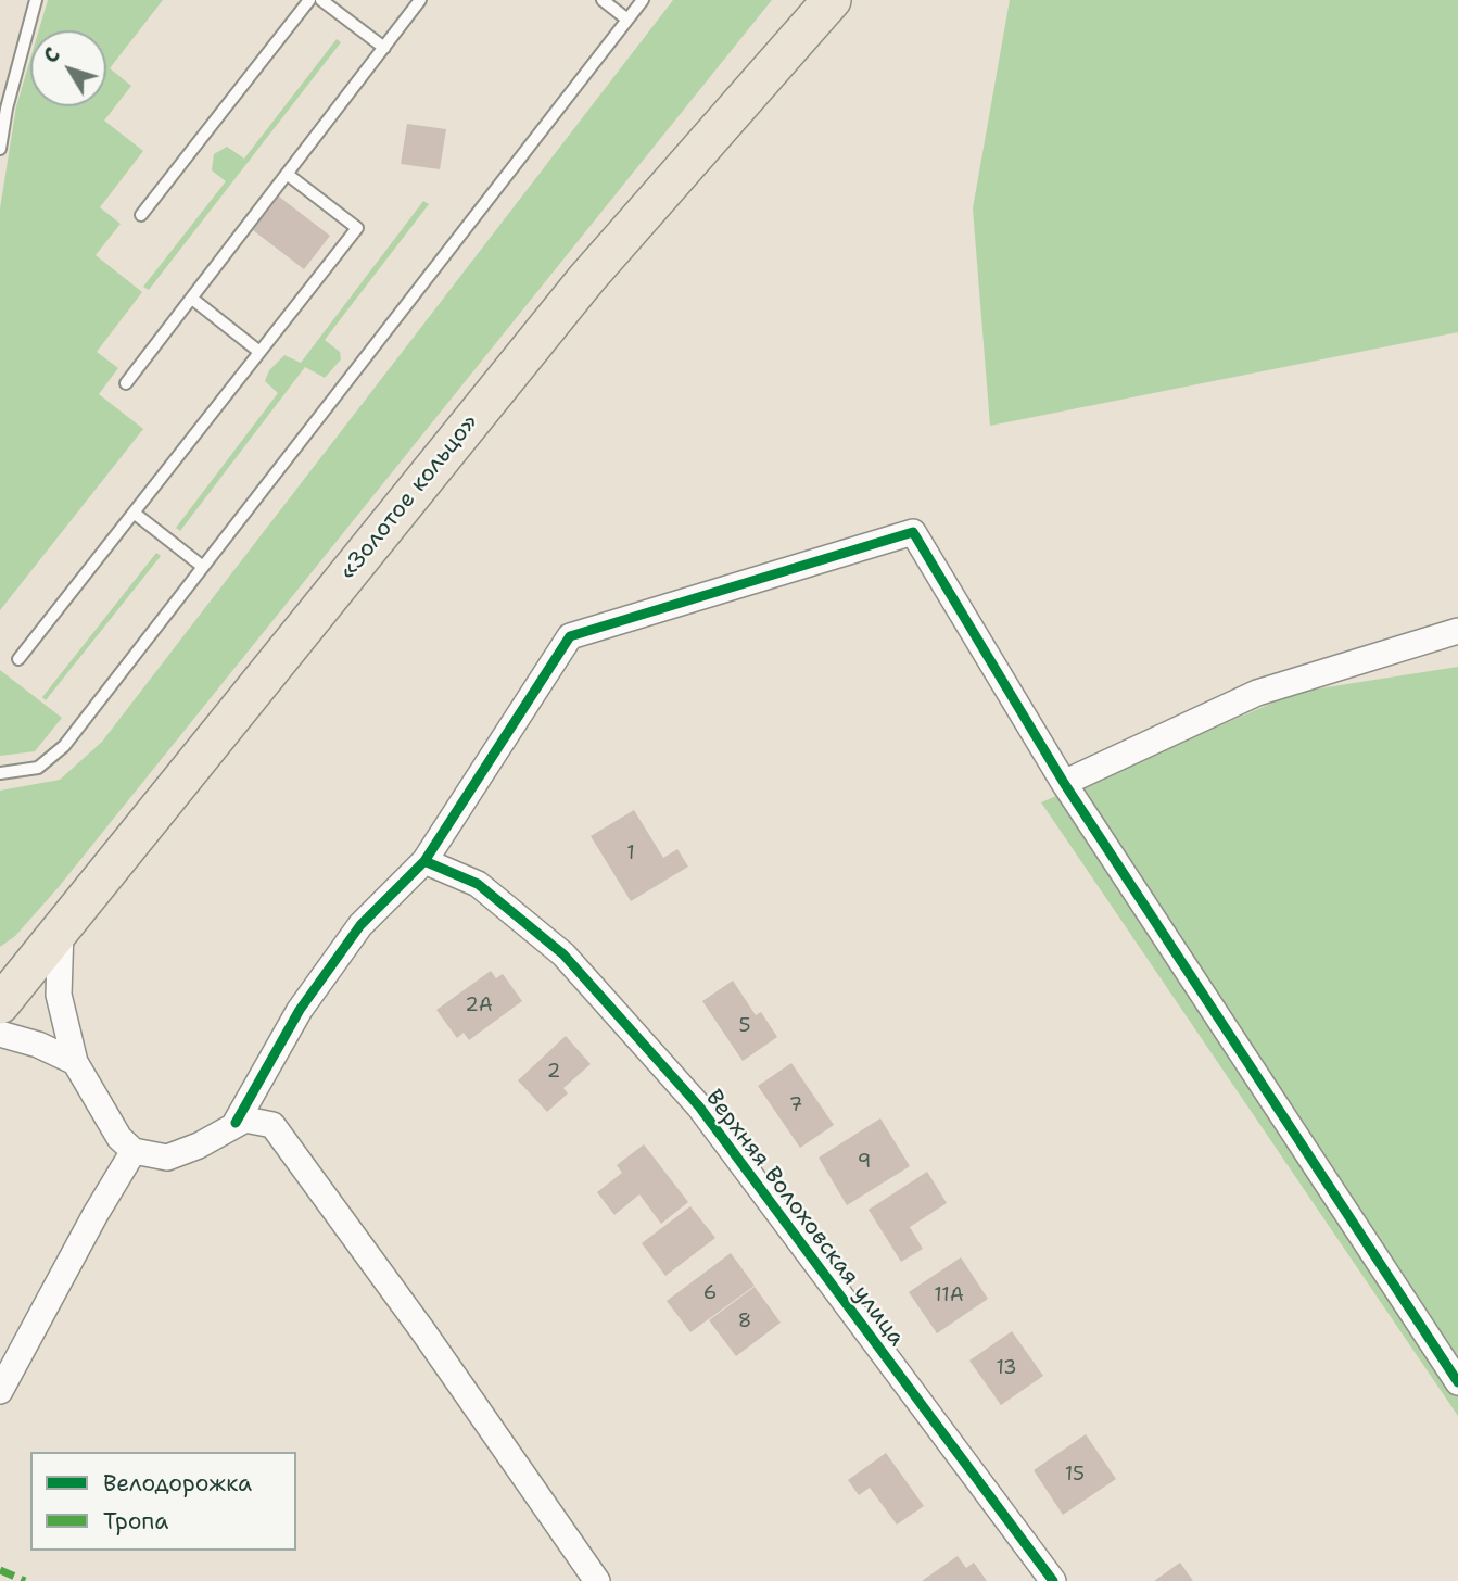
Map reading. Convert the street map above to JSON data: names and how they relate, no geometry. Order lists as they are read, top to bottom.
{
  "streets": {
    "main road": ["«Золотое кольцо»"],
    "street": ["Верхняя Волоховская улица"]
  },
  "house_numbers": [
    "1",
    "2А",
    "5",
    "2",
    "7",
    "9",
    "6",
    "11А",
    "8",
    "13",
    "15"
  ],
  "legend": ["Велодорожка", "Тропа"],
  "north": "top left"
}
